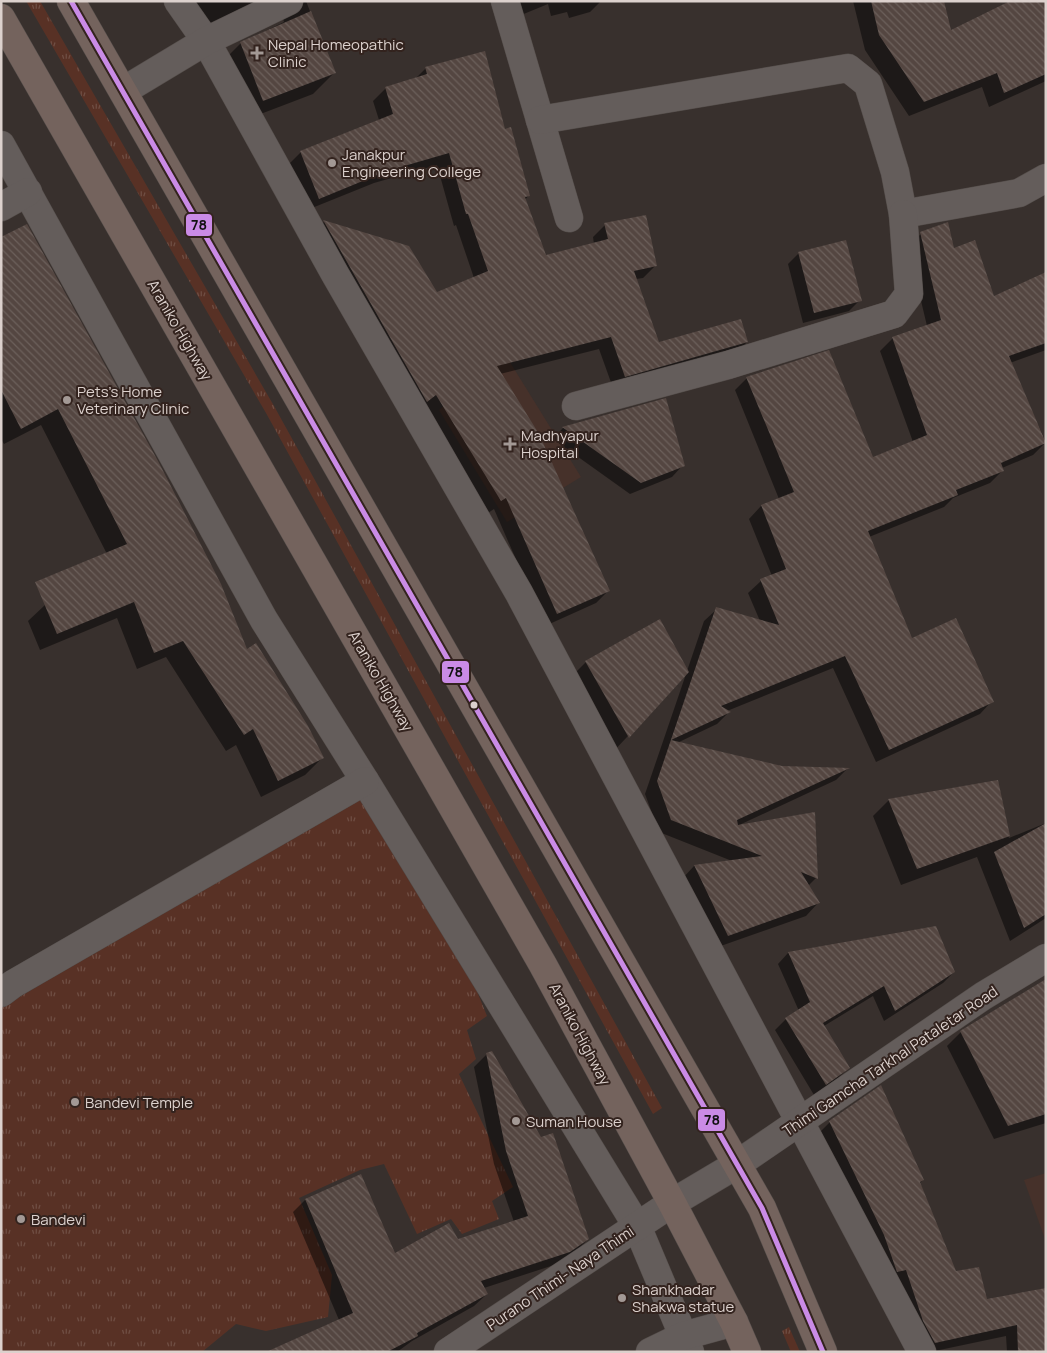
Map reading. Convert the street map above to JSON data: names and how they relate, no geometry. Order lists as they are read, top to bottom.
{
  "streets": {
    "highway": ["Araniko Highway"],
    "street": ["Thimi Gamcha Tarkhal Pataletar Road", "Purano Thimi- Naya Thimi"]
  },
  "crossings": [
    ["Araniko Highway", "Thimi Gamcha Tarkhal Pataletar Road"],
    ["Araniko Highway", "Purano Thimi- Naya Thimi"],
    ["Thimi Gamcha Tarkhal Pataletar Road", "Purano Thimi- Naya Thimi"]
  ],
  "places": {
    "health": ["Nepal Homeopathic Clinic", "Madhyapur Hospital"],
    "other": [
      "Janakpur Engineering College",
      "Pets's Home Veterinary Clinic",
      "Bandevi Temple",
      "Suman House",
      "Bandevi",
      "Shankhadar Shakwa statue"
    ]
  },
  "lines": ["transit line 78"]
}
